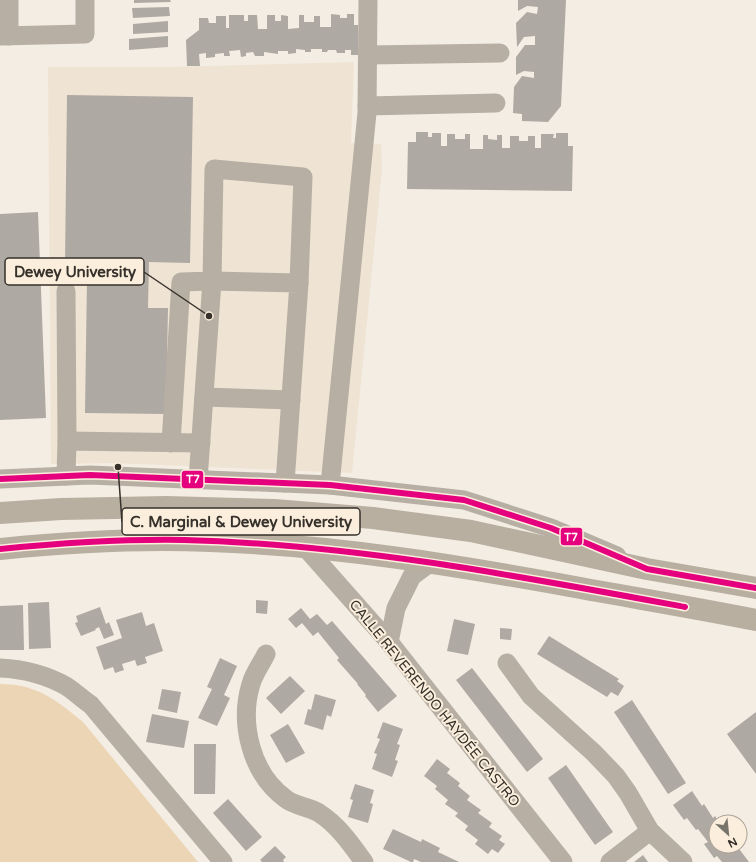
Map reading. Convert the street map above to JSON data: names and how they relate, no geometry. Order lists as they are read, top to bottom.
{
  "streets": {
    "street": ["CALLE REVERENDO HAYDÉE CASTRO"]
  },
  "places": ["Dewey University", "C. Marginal & Dewey University"],
  "lines": ["transit line T7"],
  "north": "bottom right"
}
